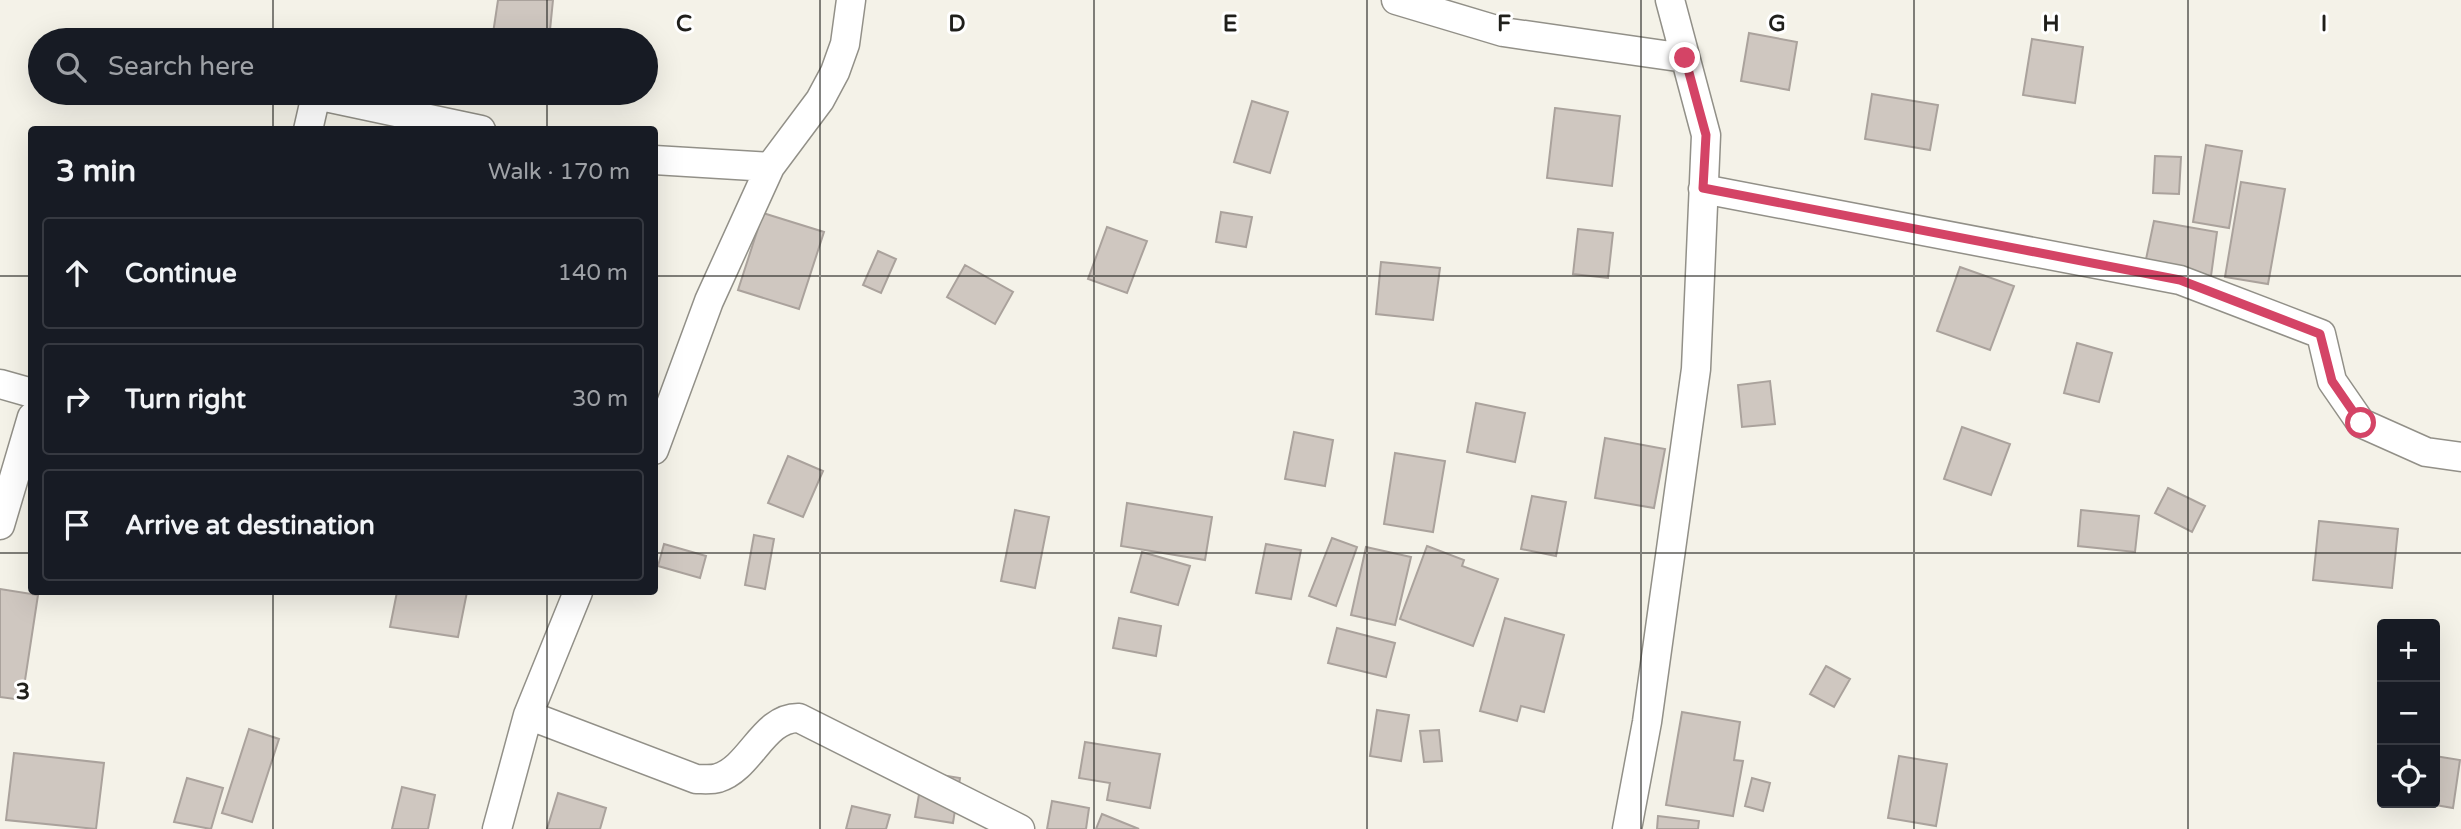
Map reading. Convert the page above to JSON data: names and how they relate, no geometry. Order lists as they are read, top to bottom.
{
  "page": {
    "search": "Search here",
    "heading": ["3 min", "Walk · 170 m"],
    "list": [
      ["Continue", "140 m"],
      ["Turn right", "30 m"],
      "Arrive at destination"
    ],
    "map_buttons": ["+", "−"]
  },
  "grid": {
    "columns": [
      "C",
      "D",
      "E",
      "F",
      "G",
      "H",
      "I"
    ],
    "rows": ["3"]
  }
}
